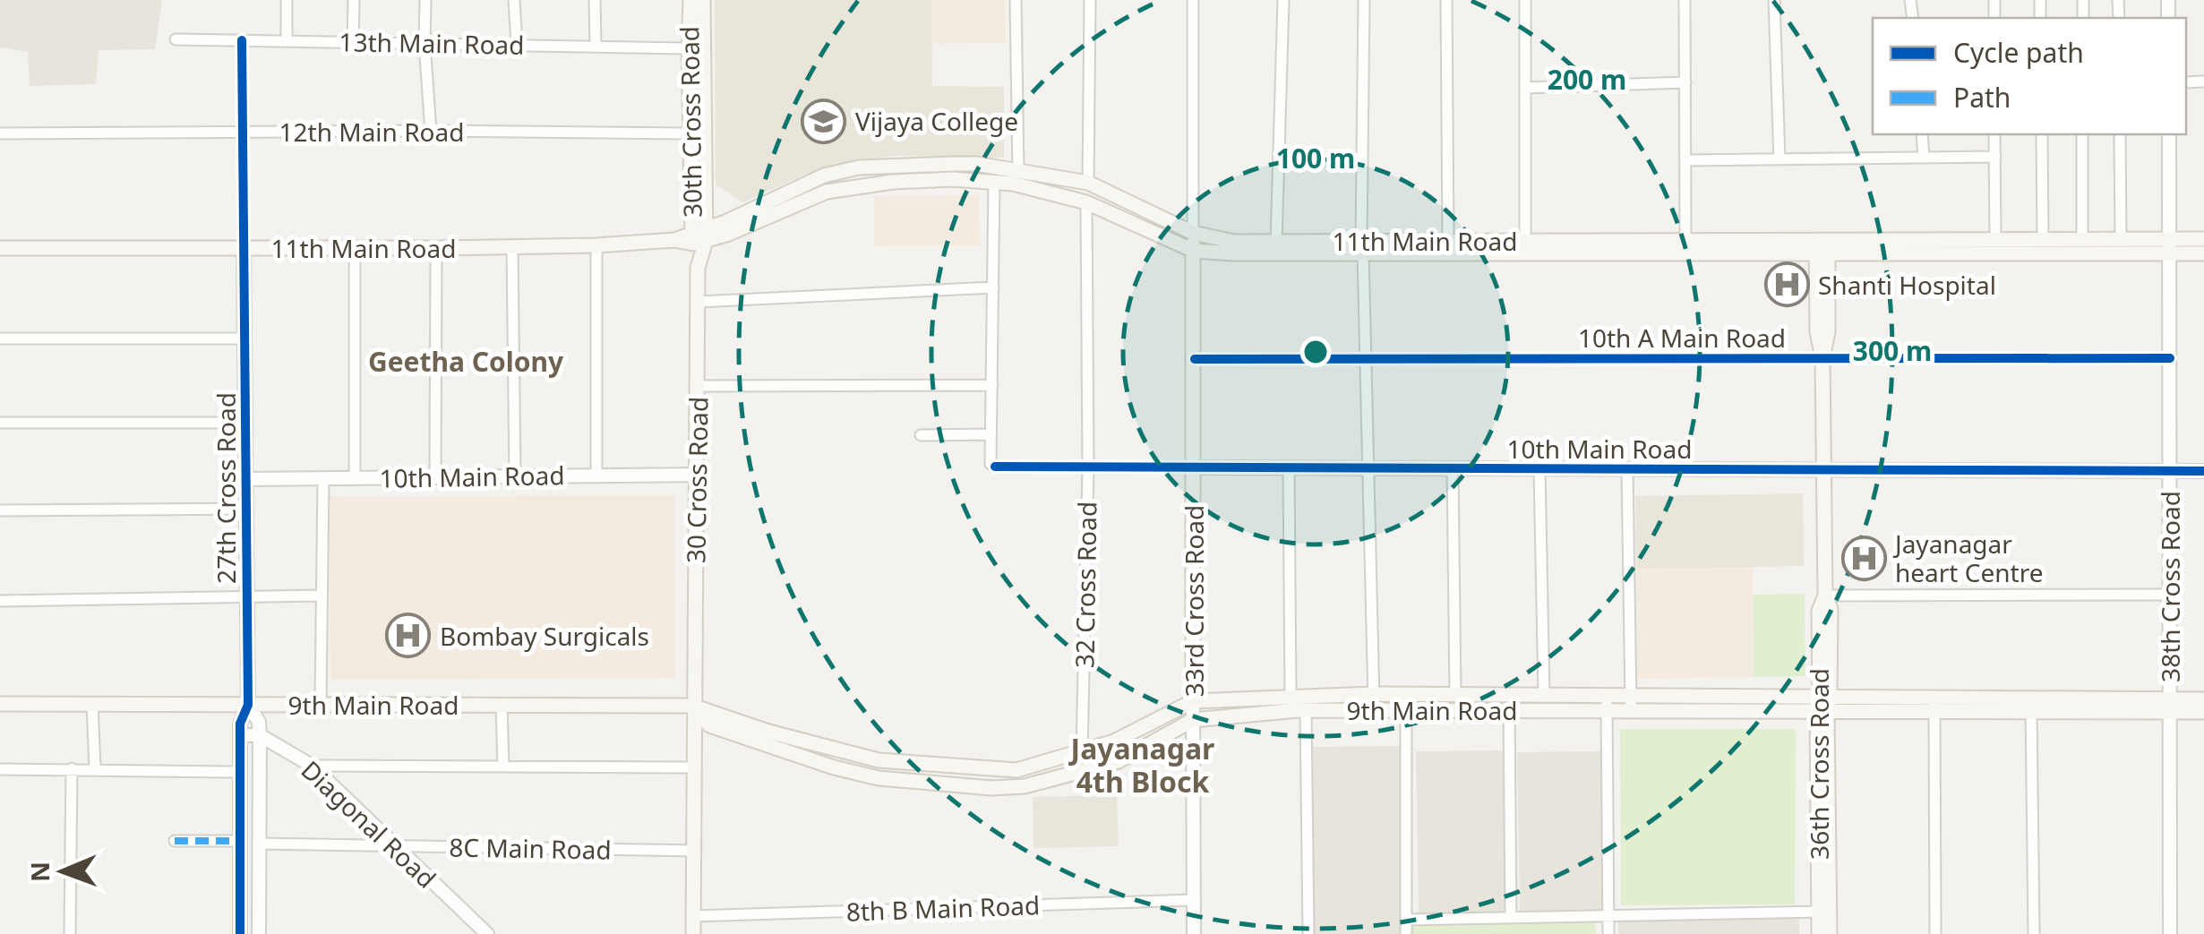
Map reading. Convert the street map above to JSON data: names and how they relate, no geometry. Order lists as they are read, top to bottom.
{
  "streets": {
    "main road": [
      "30th Cross Road",
      "11th Main Road",
      "30 Cross Road",
      "33rd Cross Road",
      "9th Main Road",
      "36th Cross Road"
    ],
    "street": [
      "13th Main Road",
      "12th Main Road",
      "10th A Main Road",
      "10th Main Road",
      "27th Cross Road",
      "32 Cross Road",
      "38th Cross Road",
      "Diagonal Road",
      "8C Main Road",
      "8th B Main Road"
    ]
  },
  "crossings": [
    ["13th Main Road", "30th Cross Road"],
    ["13th Main Road", "27th Cross Road"],
    ["30th Cross Road", "12th Main Road"],
    ["30th Cross Road", "11th Main Road"],
    ["30th Cross Road", "30 Cross Road"],
    ["12th Main Road", "27th Cross Road"],
    ["11th Main Road", "30 Cross Road"],
    ["11th Main Road", "27th Cross Road"],
    ["11th Main Road", "32 Cross Road"],
    ["11th Main Road", "38th Cross Road"],
    ["11th Main Road", "33rd Cross Road"],
    ["11th Main Road", "36th Cross Road"],
    ["10th A Main Road", "38th Cross Road"],
    ["10th A Main Road", "33rd Cross Road"],
    ["10th A Main Road", "36th Cross Road"],
    ["10th Main Road", "30 Cross Road"],
    ["10th Main Road", "27th Cross Road"],
    ["10th Main Road", "32 Cross Road"],
    ["10th Main Road", "38th Cross Road"],
    ["10th Main Road", "33rd Cross Road"],
    ["10th Main Road", "36th Cross Road"],
    ["30 Cross Road", "9th Main Road"],
    ["27th Cross Road", "9th Main Road"],
    ["27th Cross Road", "Diagonal Road"],
    ["32 Cross Road", "9th Main Road"],
    ["38th Cross Road", "9th Main Road"],
    ["33rd Cross Road", "9th Main Road"],
    ["33rd Cross Road", "8th B Main Road"],
    ["9th Main Road", "36th Cross Road"],
    ["Diagonal Road", "8C Main Road"]
  ],
  "districts": ["Geetha Colony", "Jayanagar 4th Block"],
  "places": {
    "school or university": ["Vijaya College"],
    "hospital": ["Shanti Hospital", "Jayanagar heart Centre", "Bombay Surgicals"]
  },
  "legend": ["Cycle path", "Path"],
  "north": "left",
  "rings": ["200 m", "100 m", "300 m"]
}
